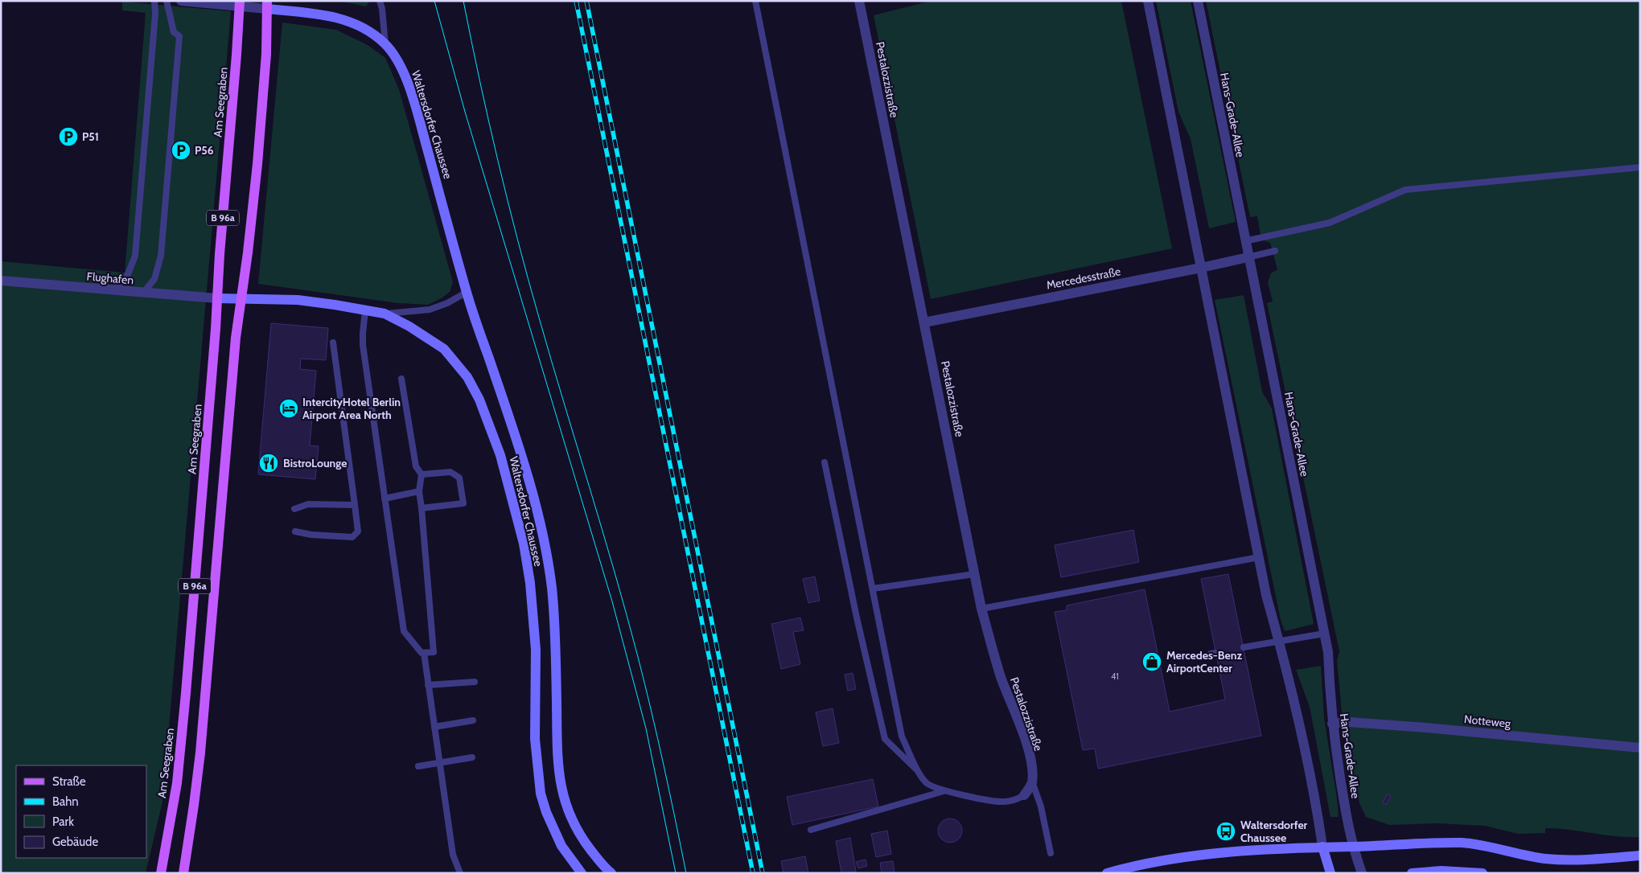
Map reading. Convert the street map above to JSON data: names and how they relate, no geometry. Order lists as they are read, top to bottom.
{
  "streets": {
    "main road": ["Am Seegraben", "Waltersdorfer Chaussee", "B 96a"],
    "street": [
      "Pestalozzistraße",
      "Hans-Grade-Allee",
      "Flughafen",
      "Mercedesstraße",
      "Notteweg"
    ]
  },
  "crossings": [
    ["Pestalozzistraße", "Mercedesstraße"],
    ["Am Seegraben", "Waltersdorfer Chaussee"],
    ["Am Seegraben", "Flughafen"],
    ["Hans-Grade-Allee", "Mercedesstraße"],
    ["Hans-Grade-Allee", "Notteweg"],
    ["Waltersdorfer Chaussee", "B 96a"],
    ["Waltersdorfer Chaussee", "Flughafen"]
  ],
  "places": {
    "parking": ["P51", "P56"],
    "hotel": ["IntercityHotel Berlin Airport Area North"],
    "restaurant": ["BistroLounge"],
    "shop": ["Mercedes-Benz AirportCenter"],
    "bus stop": ["Waltersdorfer Chaussee"]
  },
  "house_numbers": ["41"],
  "legend": [
    "Straße",
    "Bahn",
    "Park",
    "Gebäude"
  ]
}
